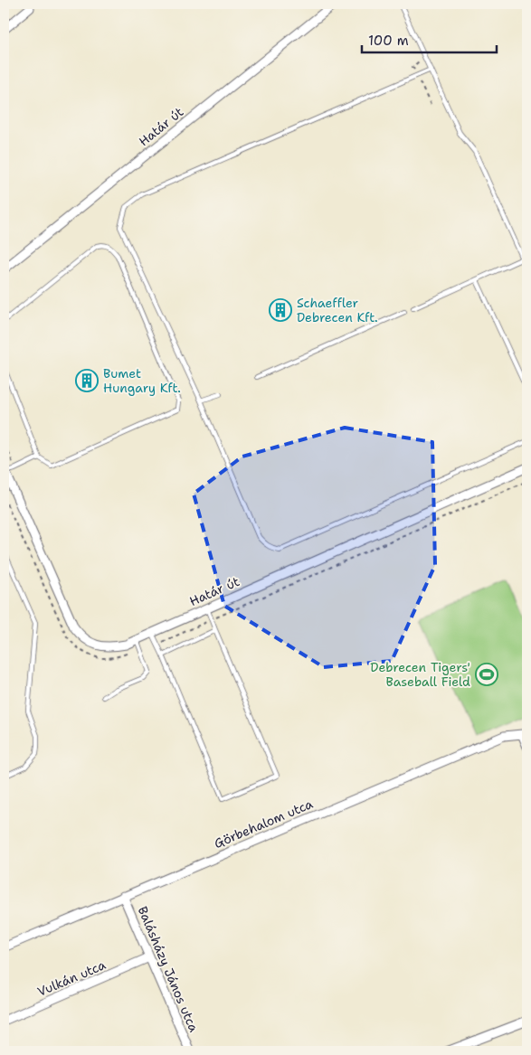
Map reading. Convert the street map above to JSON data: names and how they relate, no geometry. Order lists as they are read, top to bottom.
{
  "streets": {
    "street": [
      "Határ út",
      "Görbehalom utca",
      "Balásházy János utca",
      "Vulkán utca"
    ]
  },
  "crossings": [
    ["Görbehalom utca", "Balásházy János utca"],
    ["Balásházy János utca", "Vulkán utca"]
  ],
  "places": {
    "building": ["Schaeffler Debrecen Kft.", "Bumet Hungary Kft."],
    "sports": ["Debrecen Tigers' Baseball Field"]
  },
  "scale_bar": "100 m"
}
